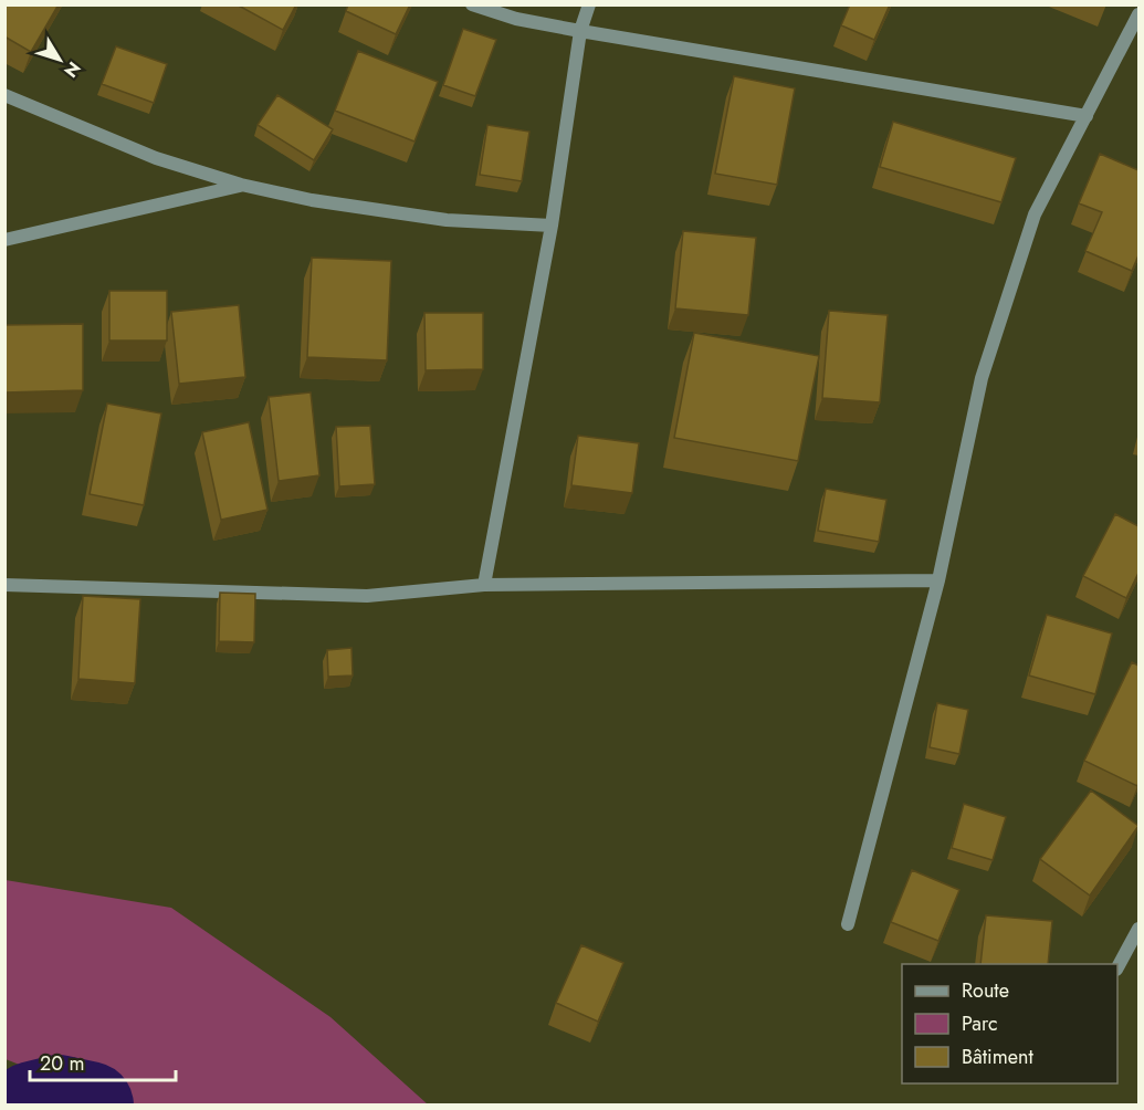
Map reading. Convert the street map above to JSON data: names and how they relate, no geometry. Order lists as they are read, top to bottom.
{
  "legend": ["Route", "Parc", "Bâtiment"],
  "scale_bar": "20 m",
  "north": "bottom right"
}
